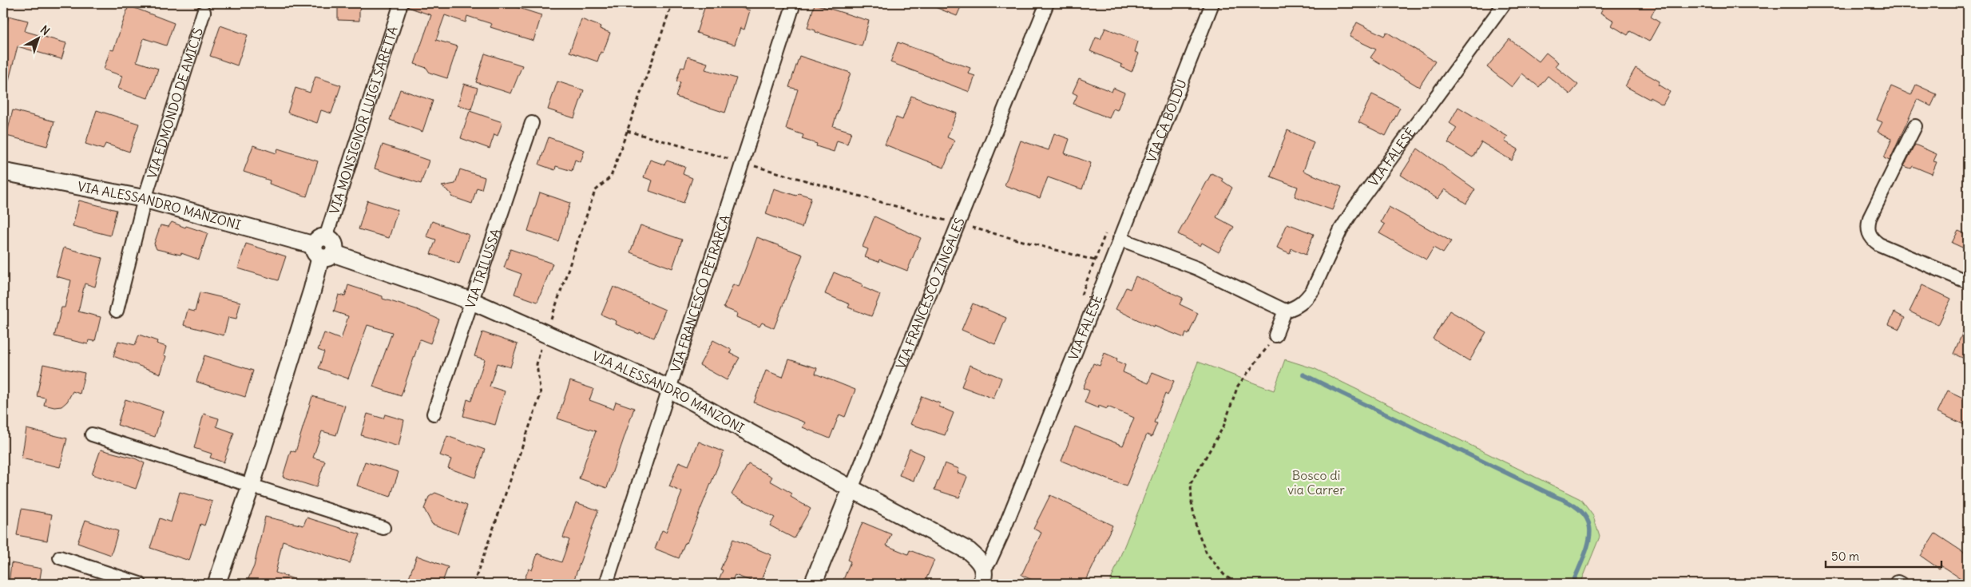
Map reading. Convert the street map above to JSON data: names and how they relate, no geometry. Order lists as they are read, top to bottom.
{
  "streets": {
    "street": [
      "VIA EDMONDO DE AMICIS",
      "VIA MONSIGNOR LUIGI SARETTA",
      "VIA CÀ BOLDÙ",
      "VIA FALESÈ",
      "VIA ALESSANDRO MANZONI",
      "VIA TRILUSSA",
      "VIA FRANCESCO ZINGALES",
      "VIA FRANCESCO PETRARCA"
    ]
  },
  "crossings": [
    ["VIA EDMONDO DE AMICIS", "VIA ALESSANDRO MANZONI"],
    ["VIA MONSIGNOR LUIGI SARETTA", "VIA ALESSANDRO MANZONI"],
    ["VIA CÀ BOLDÙ", "VIA FALESÈ"],
    ["VIA FALESÈ", "VIA ALESSANDRO MANZONI"],
    ["VIA ALESSANDRO MANZONI", "VIA TRILUSSA"],
    ["VIA ALESSANDRO MANZONI", "VIA FRANCESCO ZINGALES"],
    ["VIA ALESSANDRO MANZONI", "VIA FRANCESCO PETRARCA"]
  ],
  "parks": ["Bosco di via Carrer"],
  "scale_bar": "50 m",
  "north": "top right"
}
